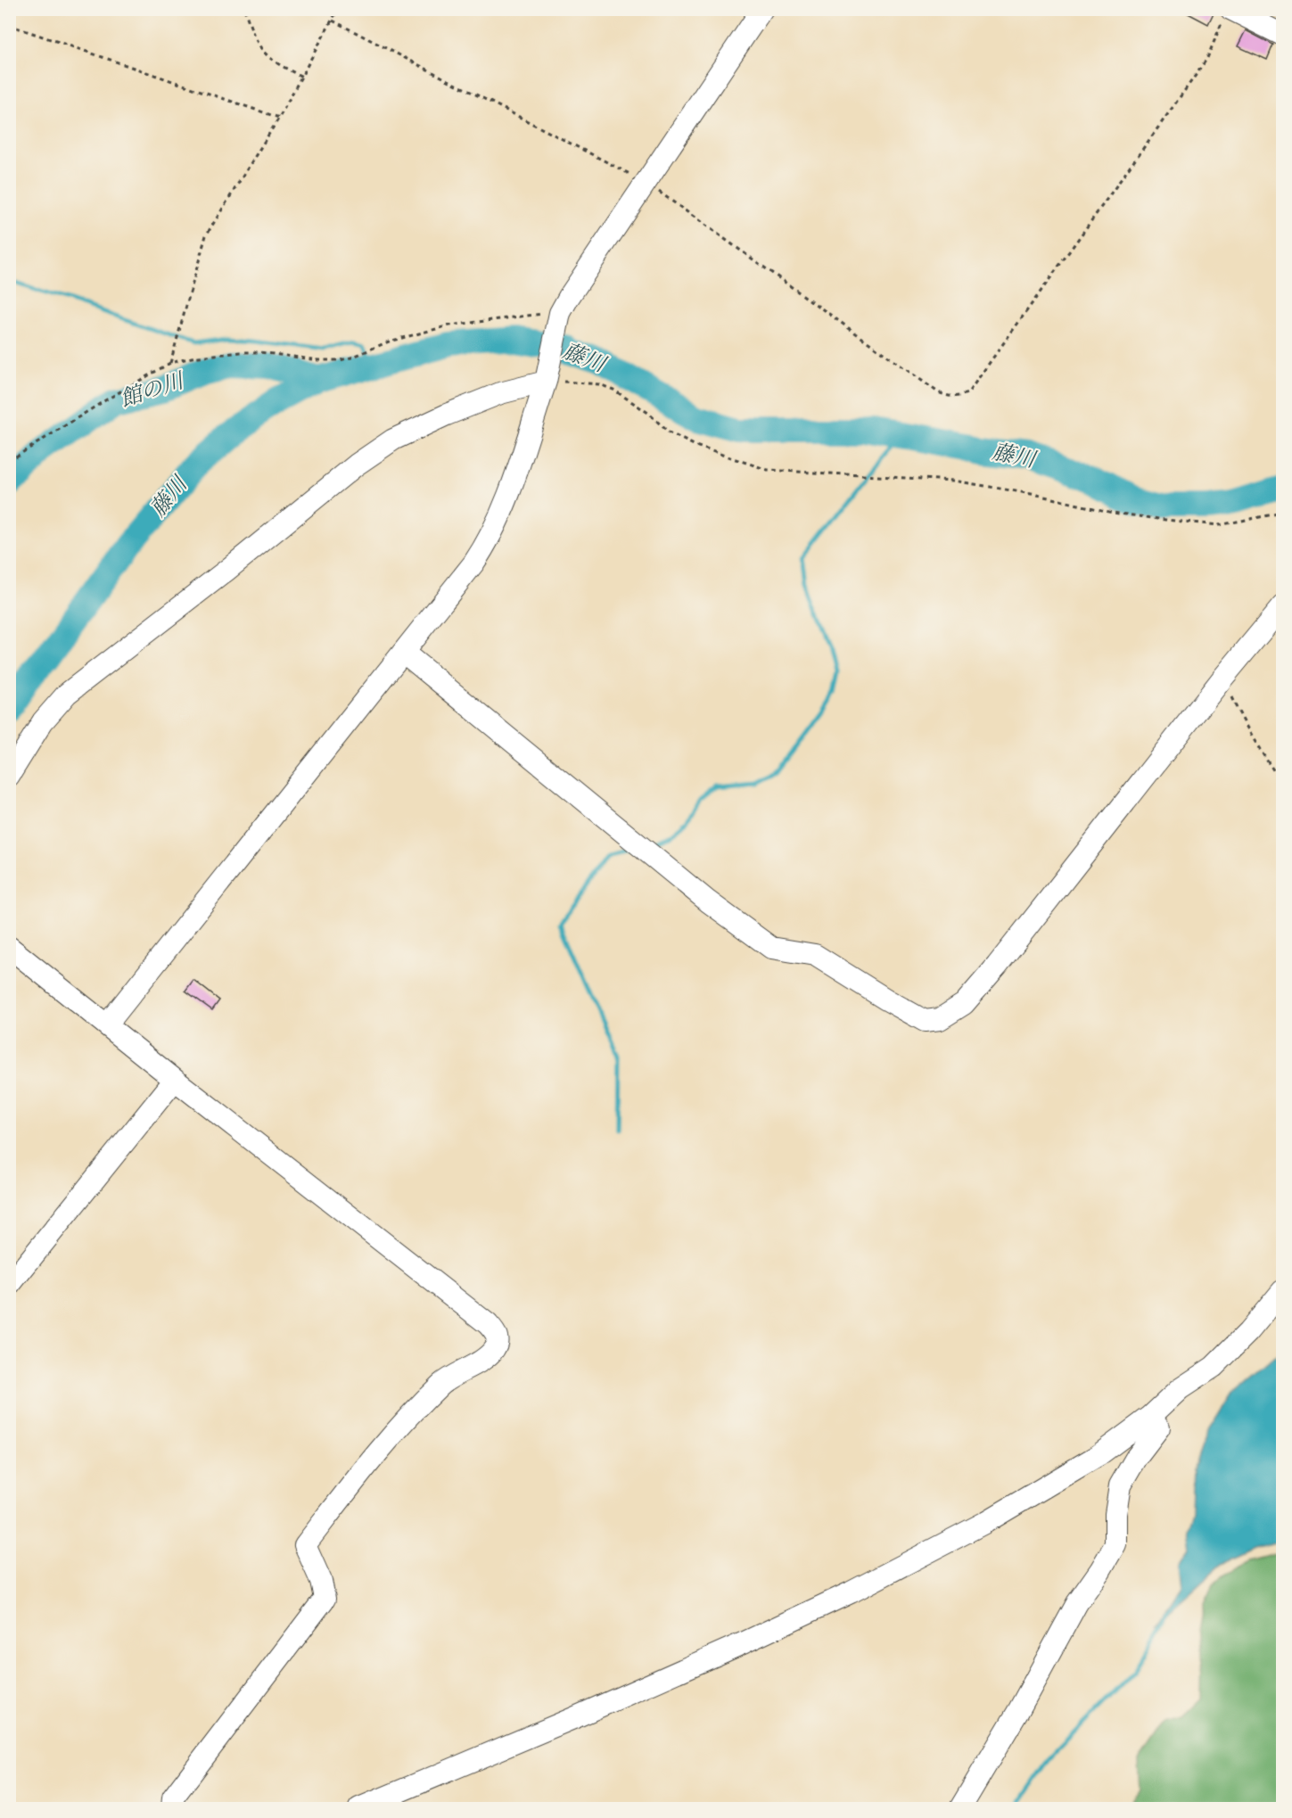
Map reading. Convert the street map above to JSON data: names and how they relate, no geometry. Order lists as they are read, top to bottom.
{
  "water": ["藤川", "館の川"]
}
